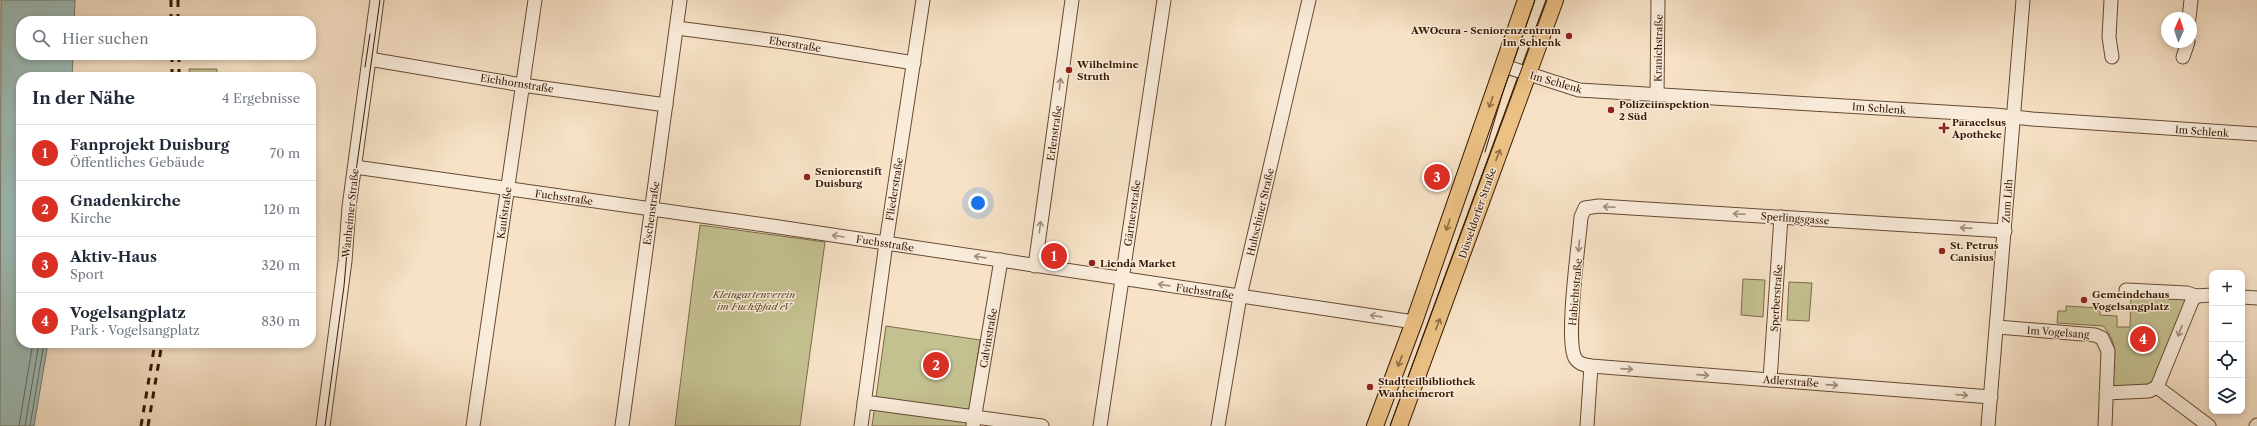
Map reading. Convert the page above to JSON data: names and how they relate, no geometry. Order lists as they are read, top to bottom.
{
  "streets": {
    "main road": ["Düsseldorfer Straße"],
    "street": [
      "Eberstraße",
      "Kranichstraße",
      "Im Schlenk",
      "Eichhornstraße",
      "Erlenstraße",
      "Fliederstraße",
      "Fuchsstraße",
      "Zum Lith",
      "Hultschiner Straße",
      "Wanheimer Straße",
      "Kaufstraße",
      "Eschenstraße",
      "Gärtnerstraße",
      "Sperlingsgasse",
      "Habichtstraße",
      "Sperberstraße",
      "Im Vogelsang",
      "Calvinstraße",
      "Adlerstraße"
    ]
  },
  "crossings": [
    ["Eberstraße", "Fliederstraße"],
    ["Eberstraße", "Eschenstraße"],
    ["Kranichstraße", "Im Schlenk"],
    ["Im Schlenk", "Zum Lith"],
    ["Im Schlenk", "Düsseldorfer Straße"],
    ["Eichhornstraße", "Wanheimer Straße"],
    ["Eichhornstraße", "Kaufstraße"],
    ["Eichhornstraße", "Eschenstraße"],
    ["Erlenstraße", "Fuchsstraße"],
    ["Fliederstraße", "Fuchsstraße"],
    ["Fuchsstraße", "Hultschiner Straße"],
    ["Fuchsstraße", "Wanheimer Straße"],
    ["Fuchsstraße", "Kaufstraße"],
    ["Fuchsstraße", "Eschenstraße"],
    ["Fuchsstraße", "Gärtnerstraße"],
    ["Fuchsstraße", "Calvinstraße"],
    ["Zum Lith", "Sperlingsgasse"],
    ["Zum Lith", "Im Vogelsang"],
    ["Zum Lith", "Adlerstraße"],
    ["Sperlingsgasse", "Habichtstraße"],
    ["Sperlingsgasse", "Sperberstraße"],
    ["Habichtstraße", "Adlerstraße"],
    ["Sperberstraße", "Adlerstraße"]
  ],
  "one_way": [
    "Erlenstraße",
    "Fuchsstraße",
    "Sperlingsgasse",
    "Habichtstraße",
    "Adlerstraße"
  ],
  "parks": ["Kleingartenverein im Fuchspfad eV"],
  "places": {
    "other": [
      "AWOcura - Seniorenzentrum Im Schlenk",
      "Wilhelmine Struth",
      "Polizeiinspektion 2 Süd",
      "Seniorenstift Duisburg",
      "St. Petrus Canisius",
      "Lienda Market",
      "Gemeindehaus Vogelsangplatz",
      "Stadtteilbibliothek Wanheimerort"
    ],
    "health": ["Paracelsus Apotheke"]
  },
  "north": "top",
  "page": {
    "search": "Hier suchen",
    "heading": ["In der Nähe", "4 Ergebnisse"],
    "list": [
      {
        "mark": "1",
        "name": "Fanprojekt Duisburg",
        "note": "Öffentliches Gebäude",
        "value": "70 m"
      },
      {
        "mark": "2",
        "name": "Gnadenkirche",
        "note": "Kirche",
        "value": "120 m"
      },
      {
        "mark": "3",
        "name": "Aktiv-Haus",
        "note": "Sport",
        "value": "320 m"
      },
      {
        "mark": "4",
        "name": "Vogelsangplatz",
        "note": "Park · Vogelsangplatz",
        "value": "830 m"
      }
    ],
    "pins": [
      "3",
      "1",
      "4",
      "2"
    ],
    "map_buttons": ["+", "−"]
  }
}
